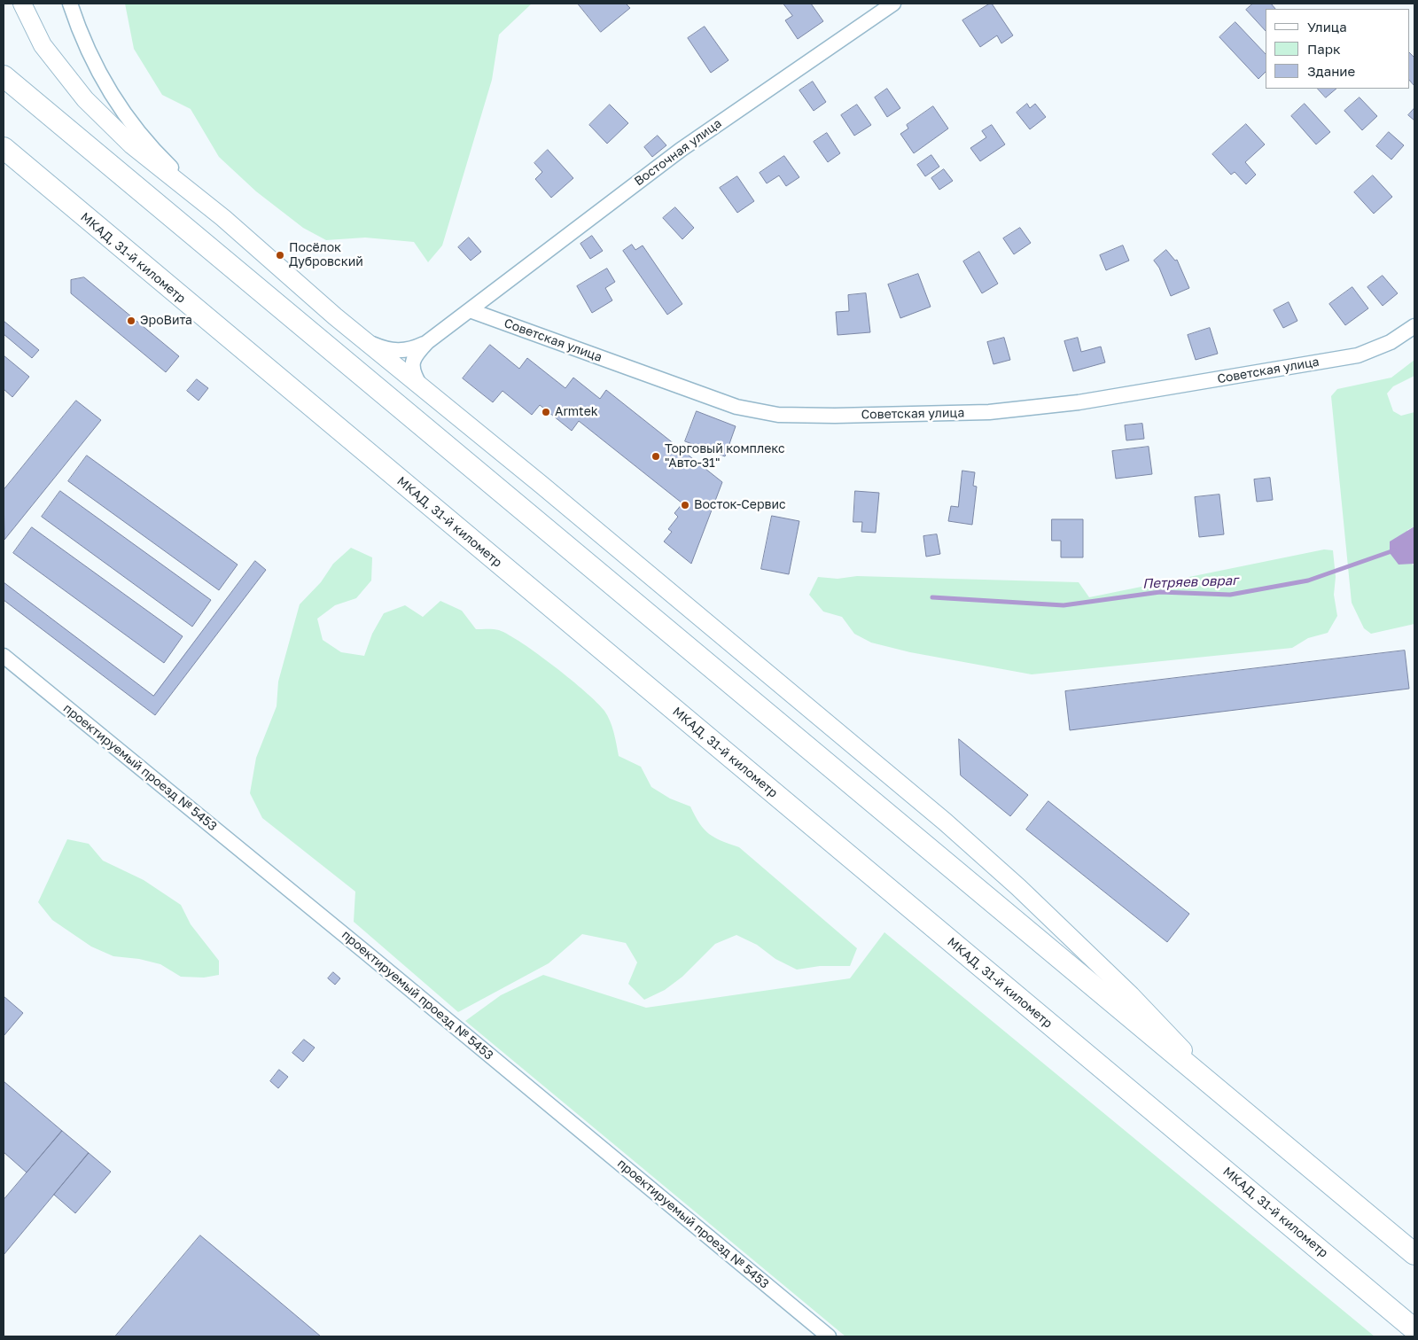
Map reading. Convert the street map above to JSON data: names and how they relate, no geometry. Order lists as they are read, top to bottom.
{
  "streets": {
    "highway": ["МКАД, 31-й километр"],
    "street": ["Восточная улица", "Советская улица", "проектируемый проезд № 5453"]
  },
  "crossings": [
    ["Восточная улица", "Советская улица"]
  ],
  "water": ["Петряев овраг"],
  "places": [
    "Посёлок Дубровский",
    "ЭроВита",
    "Armtek",
    "Торговый комплекс \"Авто-31\"",
    "Восток-Сервис"
  ],
  "legend": ["Улица", "Парк", "Здание"]
}
